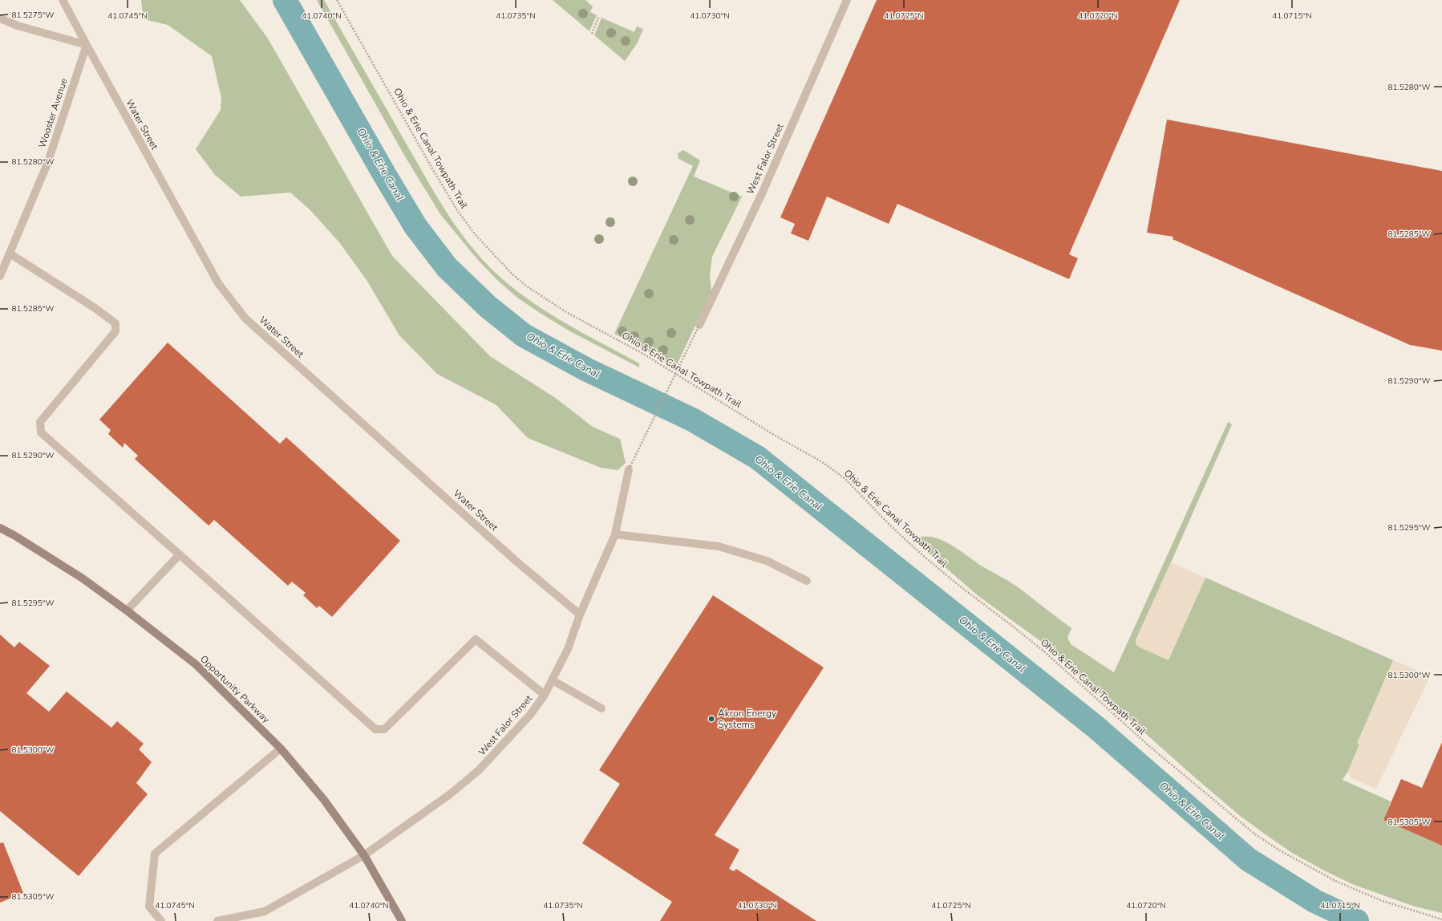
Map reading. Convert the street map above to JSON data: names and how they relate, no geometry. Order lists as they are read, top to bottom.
{
  "streets": {
    "main road": ["Opportunity Parkway"],
    "street": ["Wooster Avenue", "Water Street", "West Falor Street"],
    "path": ["Ohio & Erie Canal Towpath Trail"]
  },
  "crossings": [
    ["Wooster Avenue", "Water Street"],
    ["Water Street", "West Falor Street"],
    ["West Falor Street", "Opportunity Parkway"]
  ],
  "water": ["Ohio & Erie Canal"],
  "places": ["Akron Energy Systems"],
  "coordinates": [
    "81.5275°W",
    "41.0745°N",
    "41.0740°N",
    "41.0735°N",
    "41.0730°N",
    "41.0725°N",
    "41.0720°N",
    "41.0715°N",
    "81.5280°W",
    "81.5285°W",
    "81.5290°W",
    "81.5295°W",
    "81.5300°W",
    "81.5305°W"
  ]
}
